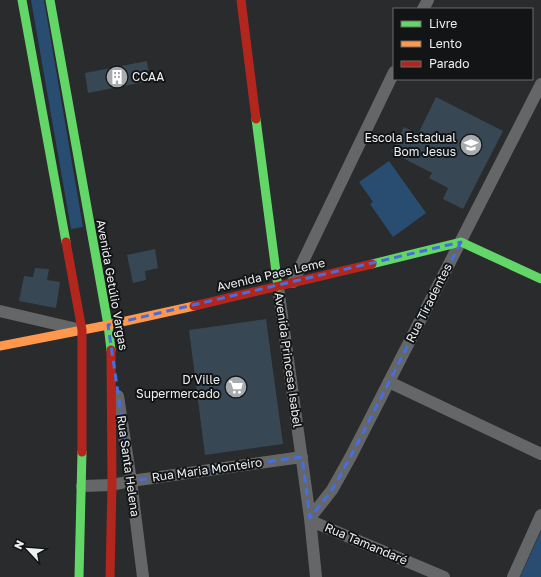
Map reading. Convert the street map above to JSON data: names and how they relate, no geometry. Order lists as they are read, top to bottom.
{
  "streets": {
    "main road": ["Avenida Paes Leme", "Avenida Getúlio Vargas", "Avenida Princesa Isabel"],
    "street": [
      "Rua Tiradentes",
      "Rua Santa Helena",
      "Rua Maria Monteiro",
      "Rua Tamandaré"
    ]
  },
  "crossings": [
    ["Avenida Paes Leme", "Avenida Getúlio Vargas"],
    ["Avenida Paes Leme", "Rua Tiradentes"],
    ["Avenida Paes Leme", "Avenida Princesa Isabel"],
    ["Avenida Getúlio Vargas", "Rua Santa Helena"],
    ["Avenida Getúlio Vargas", "Rua Maria Monteiro"],
    ["Rua Tiradentes", "Avenida Princesa Isabel"],
    ["Rua Tiradentes", "Rua Tamandaré"],
    ["Avenida Princesa Isabel", "Rua Maria Monteiro"],
    ["Avenida Princesa Isabel", "Rua Tamandaré"],
    ["Rua Santa Helena", "Rua Maria Monteiro"]
  ],
  "places": {
    "building": ["CCAA"],
    "school or university": ["Escola Estadual Bom Jesus"],
    "supermarket": ["D’Ville Supermercado"]
  },
  "legend": ["Livre", "Lento", "Parado"],
  "north": "top left"
}
